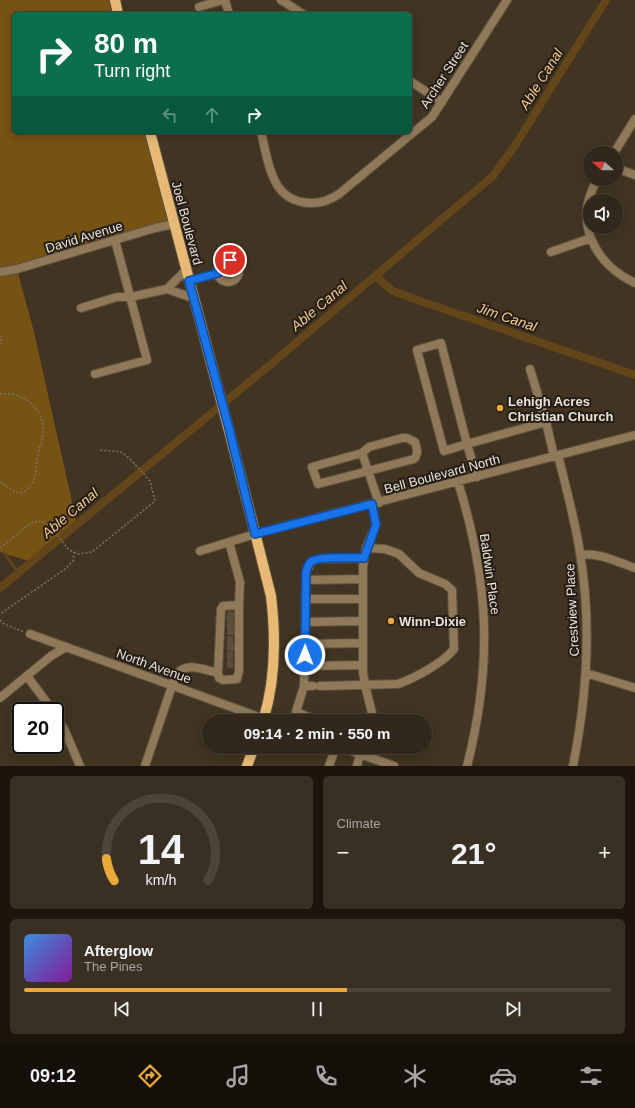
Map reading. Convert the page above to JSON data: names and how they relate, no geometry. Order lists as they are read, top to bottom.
{
  "streets": {
    "main road": ["Joel Boulevard"],
    "street": [
      "Archer Street",
      "David Avenue",
      "Bell Boulevard North",
      "Baldwin Place",
      "Crestview Place",
      "North Avenue"
    ]
  },
  "crossings": [
    ["Joel Boulevard", "David Avenue"],
    ["Joel Boulevard", "Bell Boulevard North"],
    ["Bell Boulevard North", "Baldwin Place"],
    ["Bell Boulevard North", "Crestview Place"]
  ],
  "water": ["Able Canal", "Jim Canal"],
  "places": ["Lehigh Acres Christian Church", "Winn-Dixie"],
  "north": "left",
  "page": {
    "turn": ["80 m", "Turn right"],
    "limit": "20",
    "trip": "09:14 · 2 min · 550 m",
    "tile": "Climate",
    "heat": ["−", "21°", "+"],
    "song": ["Afterglow", "The Pines"],
    "tabs": "09:12",
    "gauge": ["14", "km/h"]
  }
}
